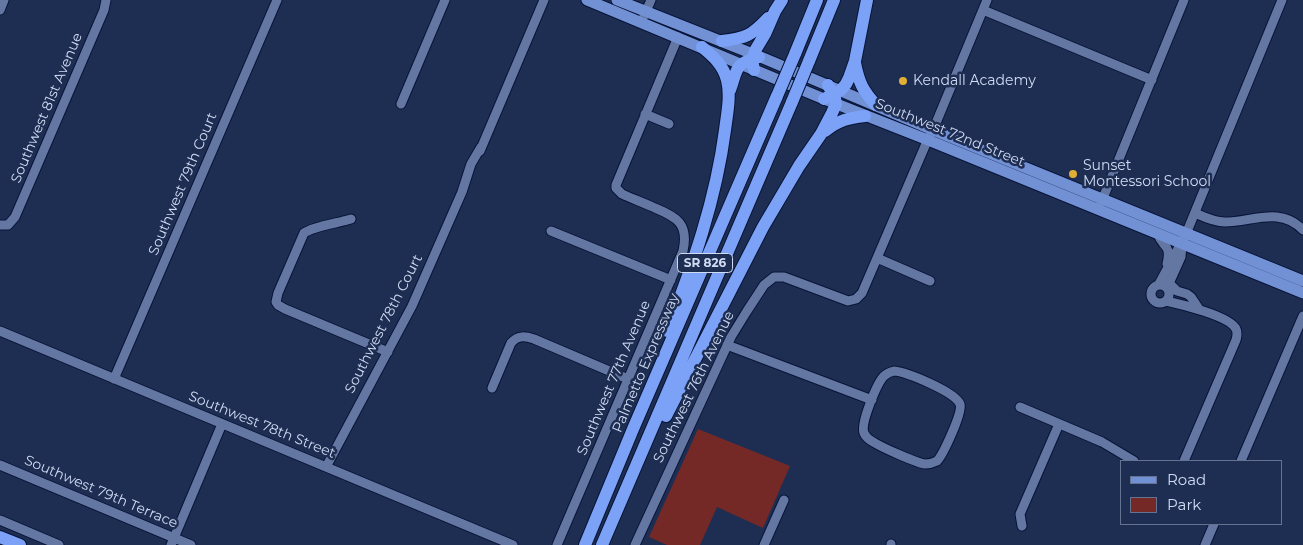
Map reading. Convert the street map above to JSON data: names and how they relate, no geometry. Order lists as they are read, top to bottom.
{
  "streets": {
    "highway": ["SR 826", "Palmetto Expressway"],
    "main road": ["Southwest 72nd Street"],
    "street": [
      "Southwest 81st Avenue",
      "Southwest 79th Court",
      "Southwest 78th Court",
      "Southwest 77th Avenue",
      "Southwest 76th Avenue",
      "Southwest 78th Street",
      "Southwest 79th Terrace"
    ]
  },
  "crossings": [
    ["Southwest 79th Court", "Southwest 78th Street"],
    ["Southwest 78th Court", "Southwest 78th Street"]
  ],
  "places": ["Kendall Academy", "Sunset Montessori School"],
  "legend": ["Road", "Park"]
}
